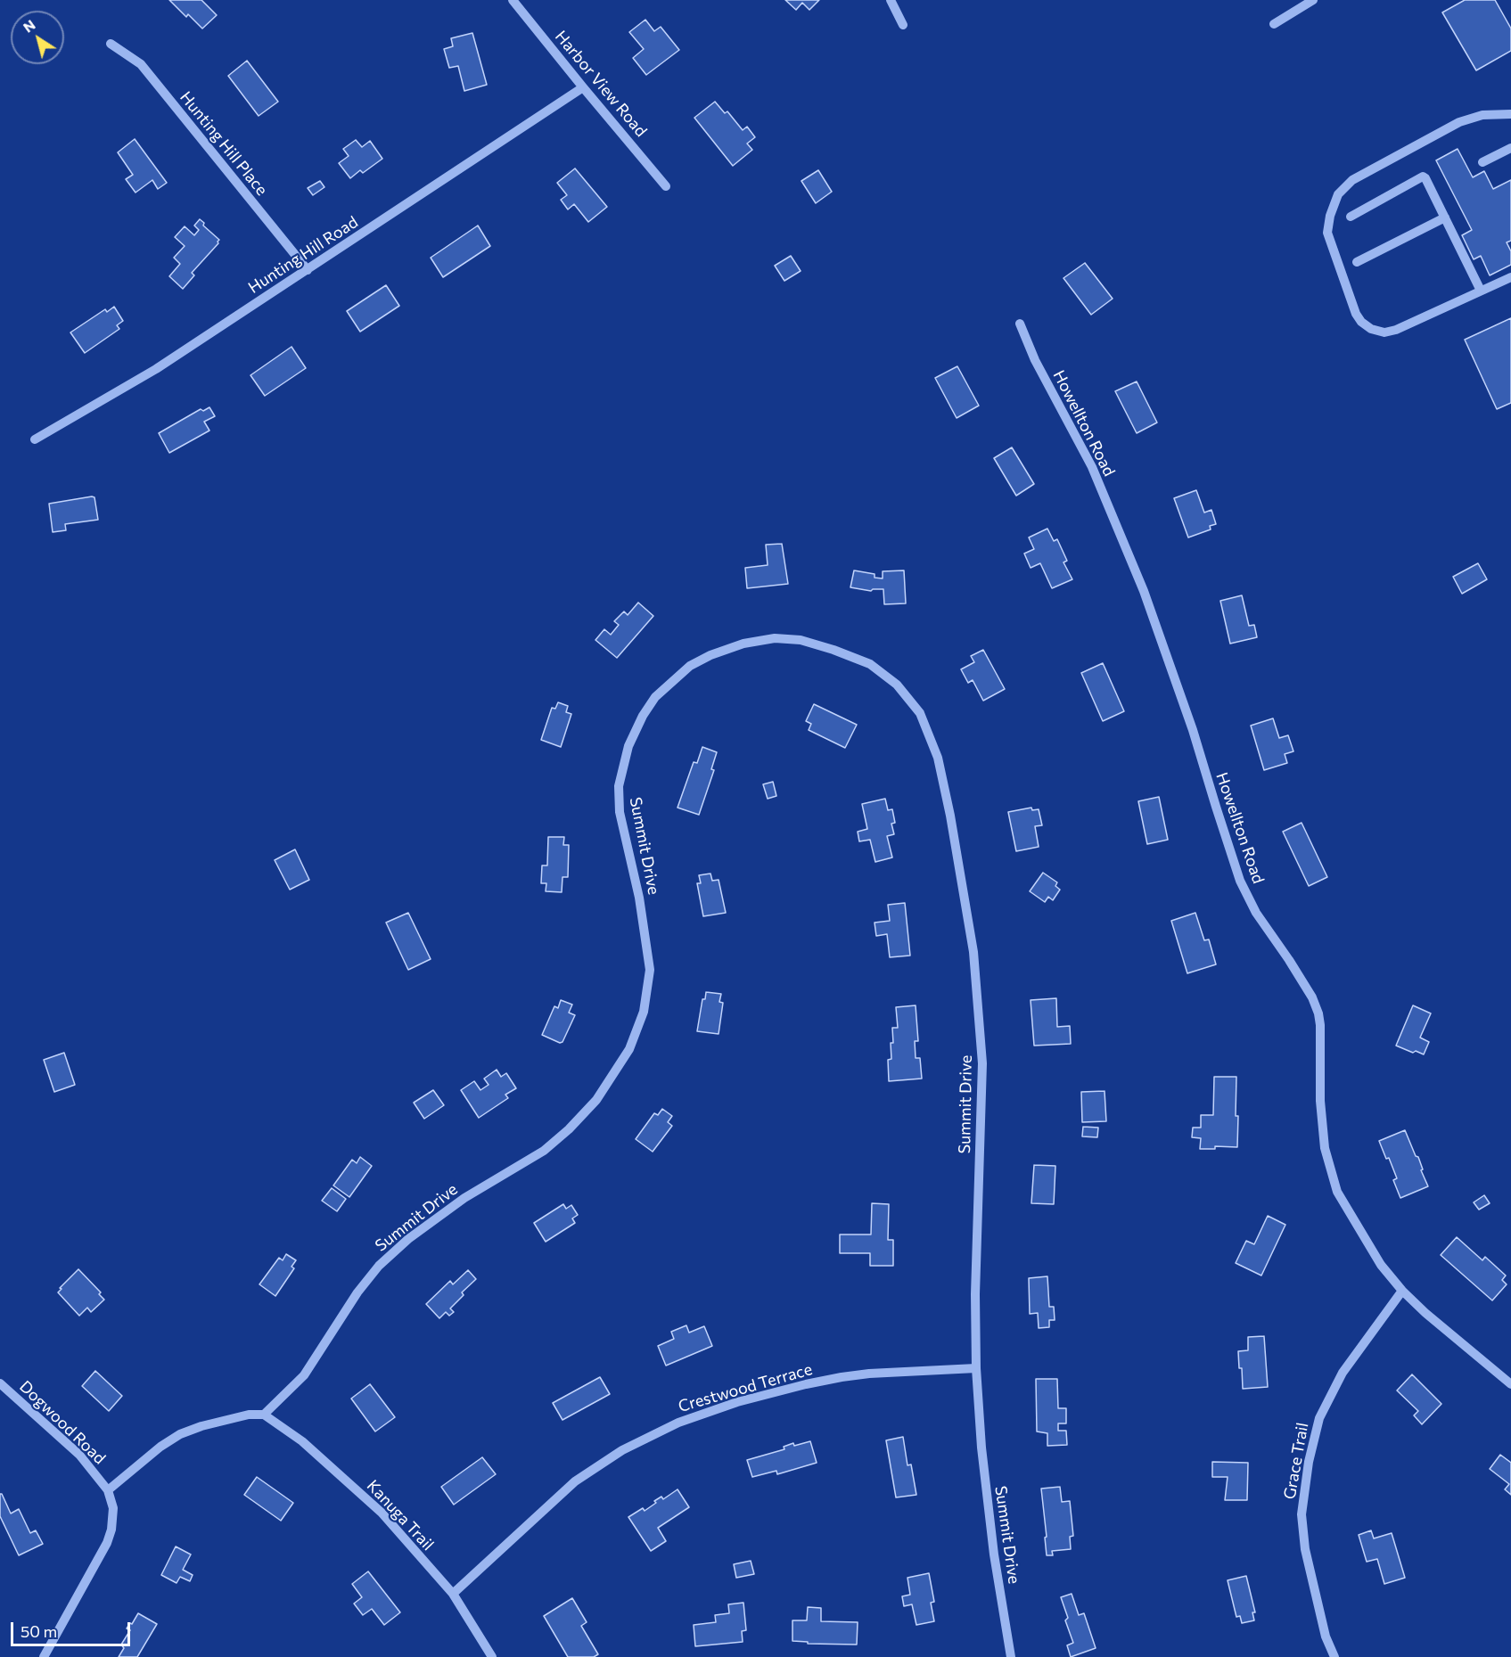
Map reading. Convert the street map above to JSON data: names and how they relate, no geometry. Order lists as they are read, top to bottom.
{
  "streets": {
    "street": [
      "Harbor View Road",
      "Hunting Hill Place",
      "Hunting Hill Road",
      "Howellton Road",
      "Summit Drive",
      "Crestwood Terrace",
      "Dogwood Road",
      "Grace Trail",
      "Kanuga Trail"
    ]
  },
  "crossings": [
    ["Harbor View Road", "Hunting Hill Road"],
    ["Hunting Hill Place", "Hunting Hill Road"],
    ["Howellton Road", "Grace Trail"],
    ["Summit Drive", "Crestwood Terrace"],
    ["Summit Drive", "Kanuga Trail"],
    ["Crestwood Terrace", "Kanuga Trail"]
  ],
  "scale_bar": "50 m",
  "north": "top left"
}
